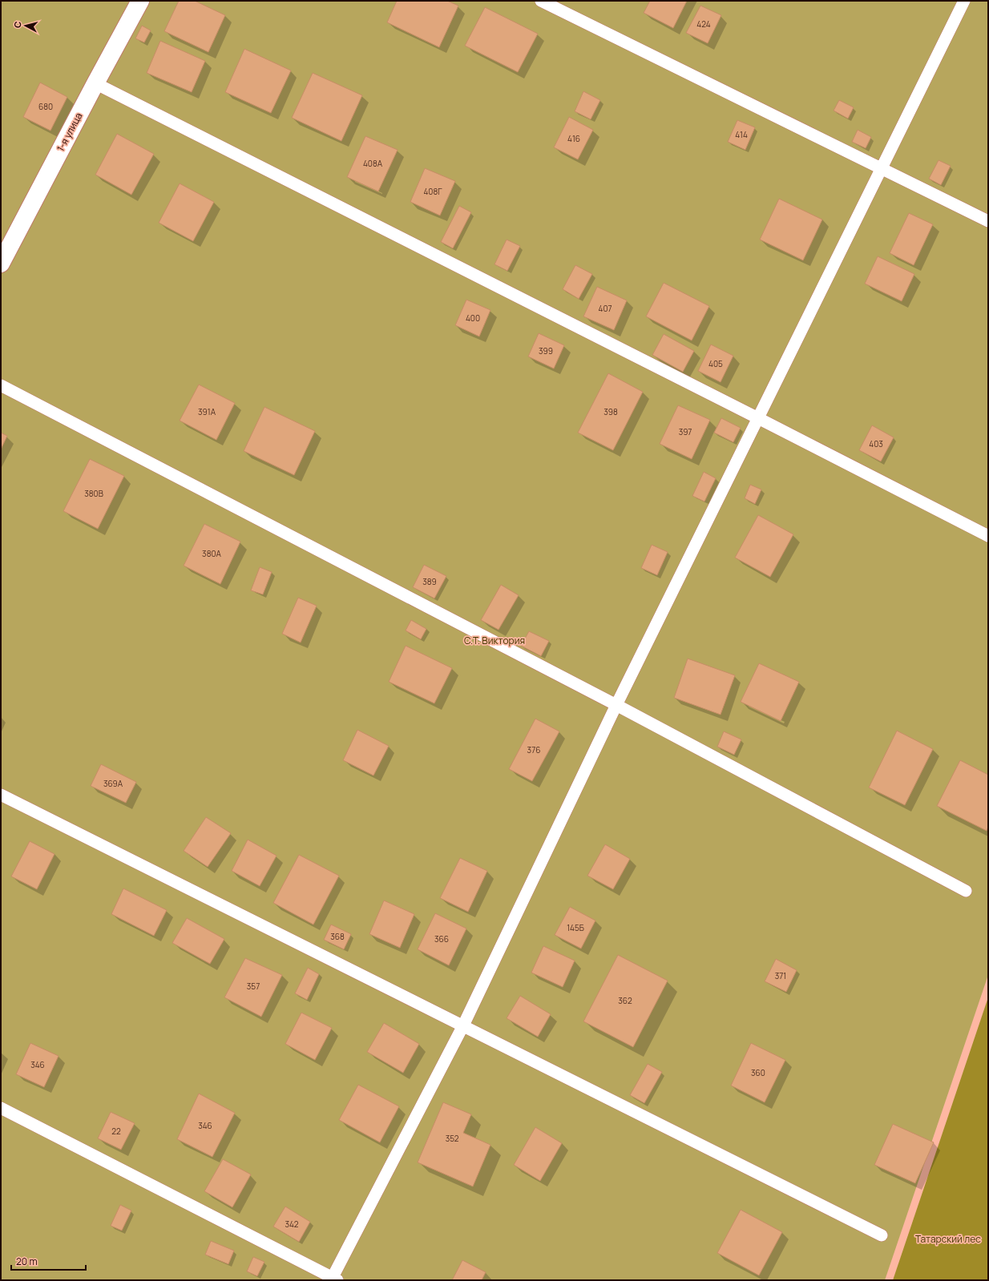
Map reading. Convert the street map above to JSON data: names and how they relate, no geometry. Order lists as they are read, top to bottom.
{
  "streets": {
    "street": ["1-я улица"]
  },
  "parks": ["С.Т. Виктория", "Татарский лес"],
  "house_numbers": [
    "424",
    "680",
    "414",
    "416",
    "408А",
    "408Г",
    "407",
    "400",
    "399",
    "405",
    "391А",
    "398",
    "397",
    "403",
    "380В",
    "380А",
    "389",
    "376",
    "369А",
    "145Б",
    "368",
    "366",
    "371",
    "357",
    "362",
    "346",
    "360",
    "346",
    "22",
    "352",
    "342"
  ],
  "scale_bar": "20 m",
  "north": "left"
}
